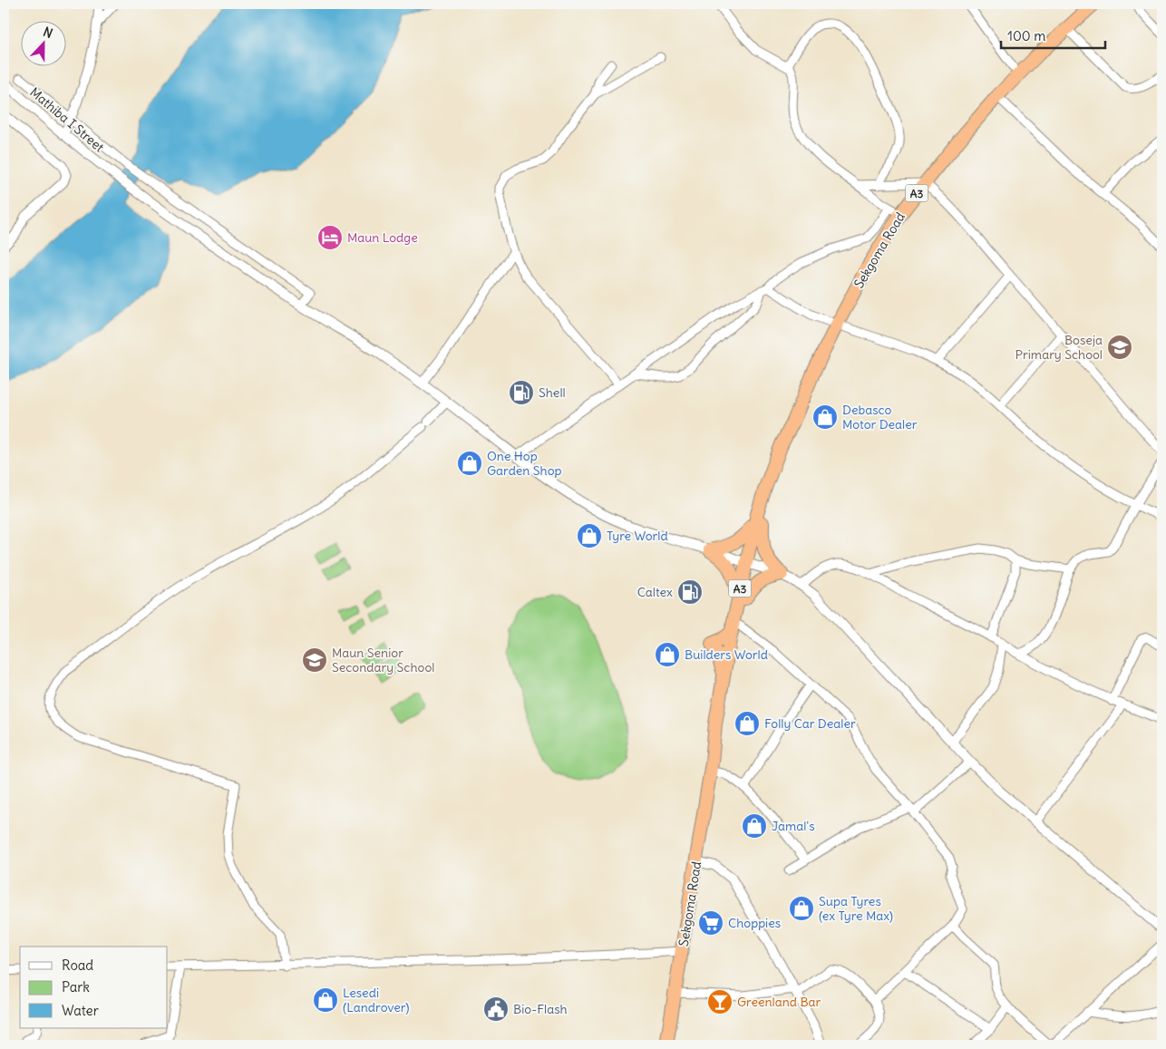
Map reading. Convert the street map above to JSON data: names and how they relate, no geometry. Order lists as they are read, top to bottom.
{
  "streets": {
    "highway": ["A3", "Sekgoma Road"],
    "street": ["Mathiba I Street"]
  },
  "crossings": [
    ["Mathiba I Street", "Sekgoma Road"]
  ],
  "places": {
    "hotel": ["Maun Lodge"],
    "school or university": ["Boseja Primary School", "Maun Senior Secondary School"],
    "fuel station": ["Shell", "Caltex"],
    "shop": [
      "Debasco Motor Dealer",
      "One Hop Garden Shop",
      "Tyre World",
      "Builders World",
      "Folly Car Dealer",
      "Jamal's",
      "Supa Tyres (ex Tyre Max)",
      "Lesedi (Landrover)"
    ],
    "supermarket": ["Choppies"],
    "bar": ["Greenland Bar"],
    "public building": ["Bio-Flash"]
  },
  "legend": ["Road", "Park", "Water"],
  "scale_bar": "100 m",
  "north": "top"
}
